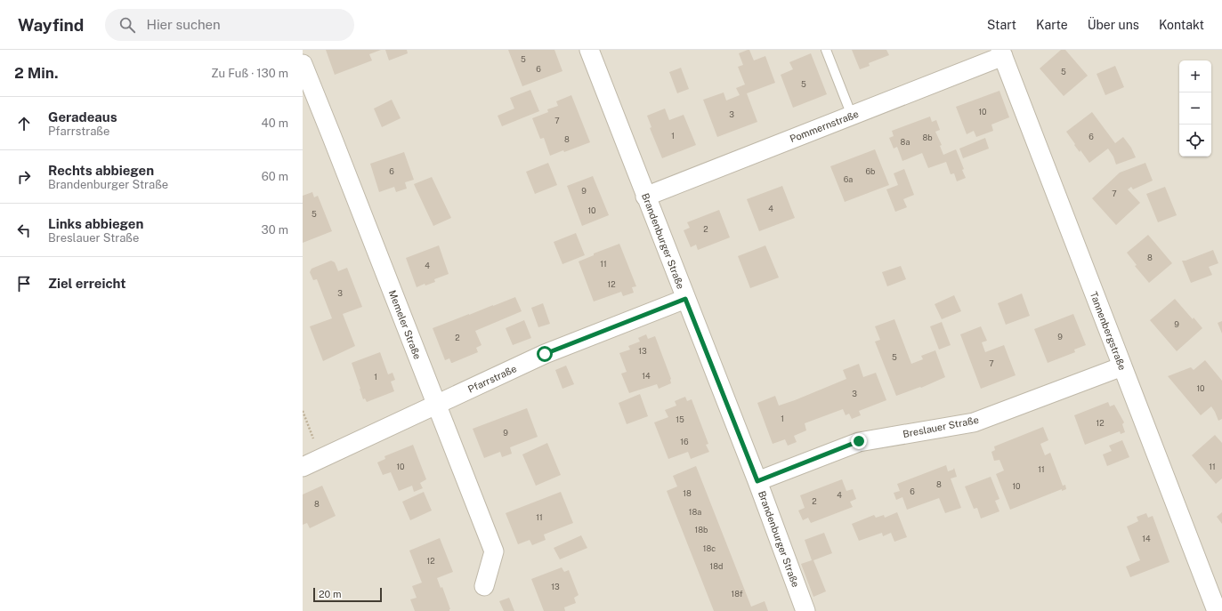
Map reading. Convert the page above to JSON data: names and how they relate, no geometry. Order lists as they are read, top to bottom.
{
  "streets": {
    "street": [
      "Pommernstraße",
      "Brandenburger Straße",
      "Memeler Straße",
      "Tannenbergstraße",
      "Pfarrstraße",
      "Breslauer Straße"
    ]
  },
  "crossings": [
    ["Pommernstraße", "Brandenburger Straße"],
    ["Pommernstraße", "Tannenbergstraße"],
    ["Brandenburger Straße", "Pfarrstraße"],
    ["Brandenburger Straße", "Breslauer Straße"],
    ["Memeler Straße", "Pfarrstraße"],
    ["Tannenbergstraße", "Breslauer Straße"]
  ],
  "house_numbers": [
    "5",
    "6",
    "5",
    "5",
    "10",
    "3",
    "7",
    "1",
    "6",
    "8b",
    "8",
    "8a",
    "6",
    "6b",
    "6a",
    "9",
    "7",
    "4",
    "10",
    "5",
    "2",
    "8",
    "11",
    "4",
    "12",
    "3",
    "9",
    "9",
    "2",
    "13",
    "5",
    "7",
    "14",
    "1",
    "10",
    "3",
    "1",
    "15",
    "12",
    "9",
    "16",
    "10",
    "11",
    "11",
    "8",
    "10",
    "6",
    "18",
    "4",
    "2",
    "8",
    "18a",
    "11",
    "18b",
    "14",
    "18c",
    "12",
    "18d",
    "13",
    "18f"
  ],
  "scale_bar": "20 m",
  "page": {
    "header": "Wayfind",
    "search": "Hier suchen",
    "nav": [
      "Start",
      "Karte",
      "Über uns",
      "Kontakt"
    ],
    "heading": ["2 Min.", "Zu Fuß · 130 m"],
    "map_buttons": ["+", "−"],
    "list": [
      ["Geradeaus", "Pfarrstraße", "40 m"],
      ["Rechts abbiegen", "Brandenburger Straße", "60 m"],
      ["Links abbiegen", "Breslauer Straße", "30 m"],
      "Ziel erreicht"
    ],
    "scale": "20 m"
  }
}
